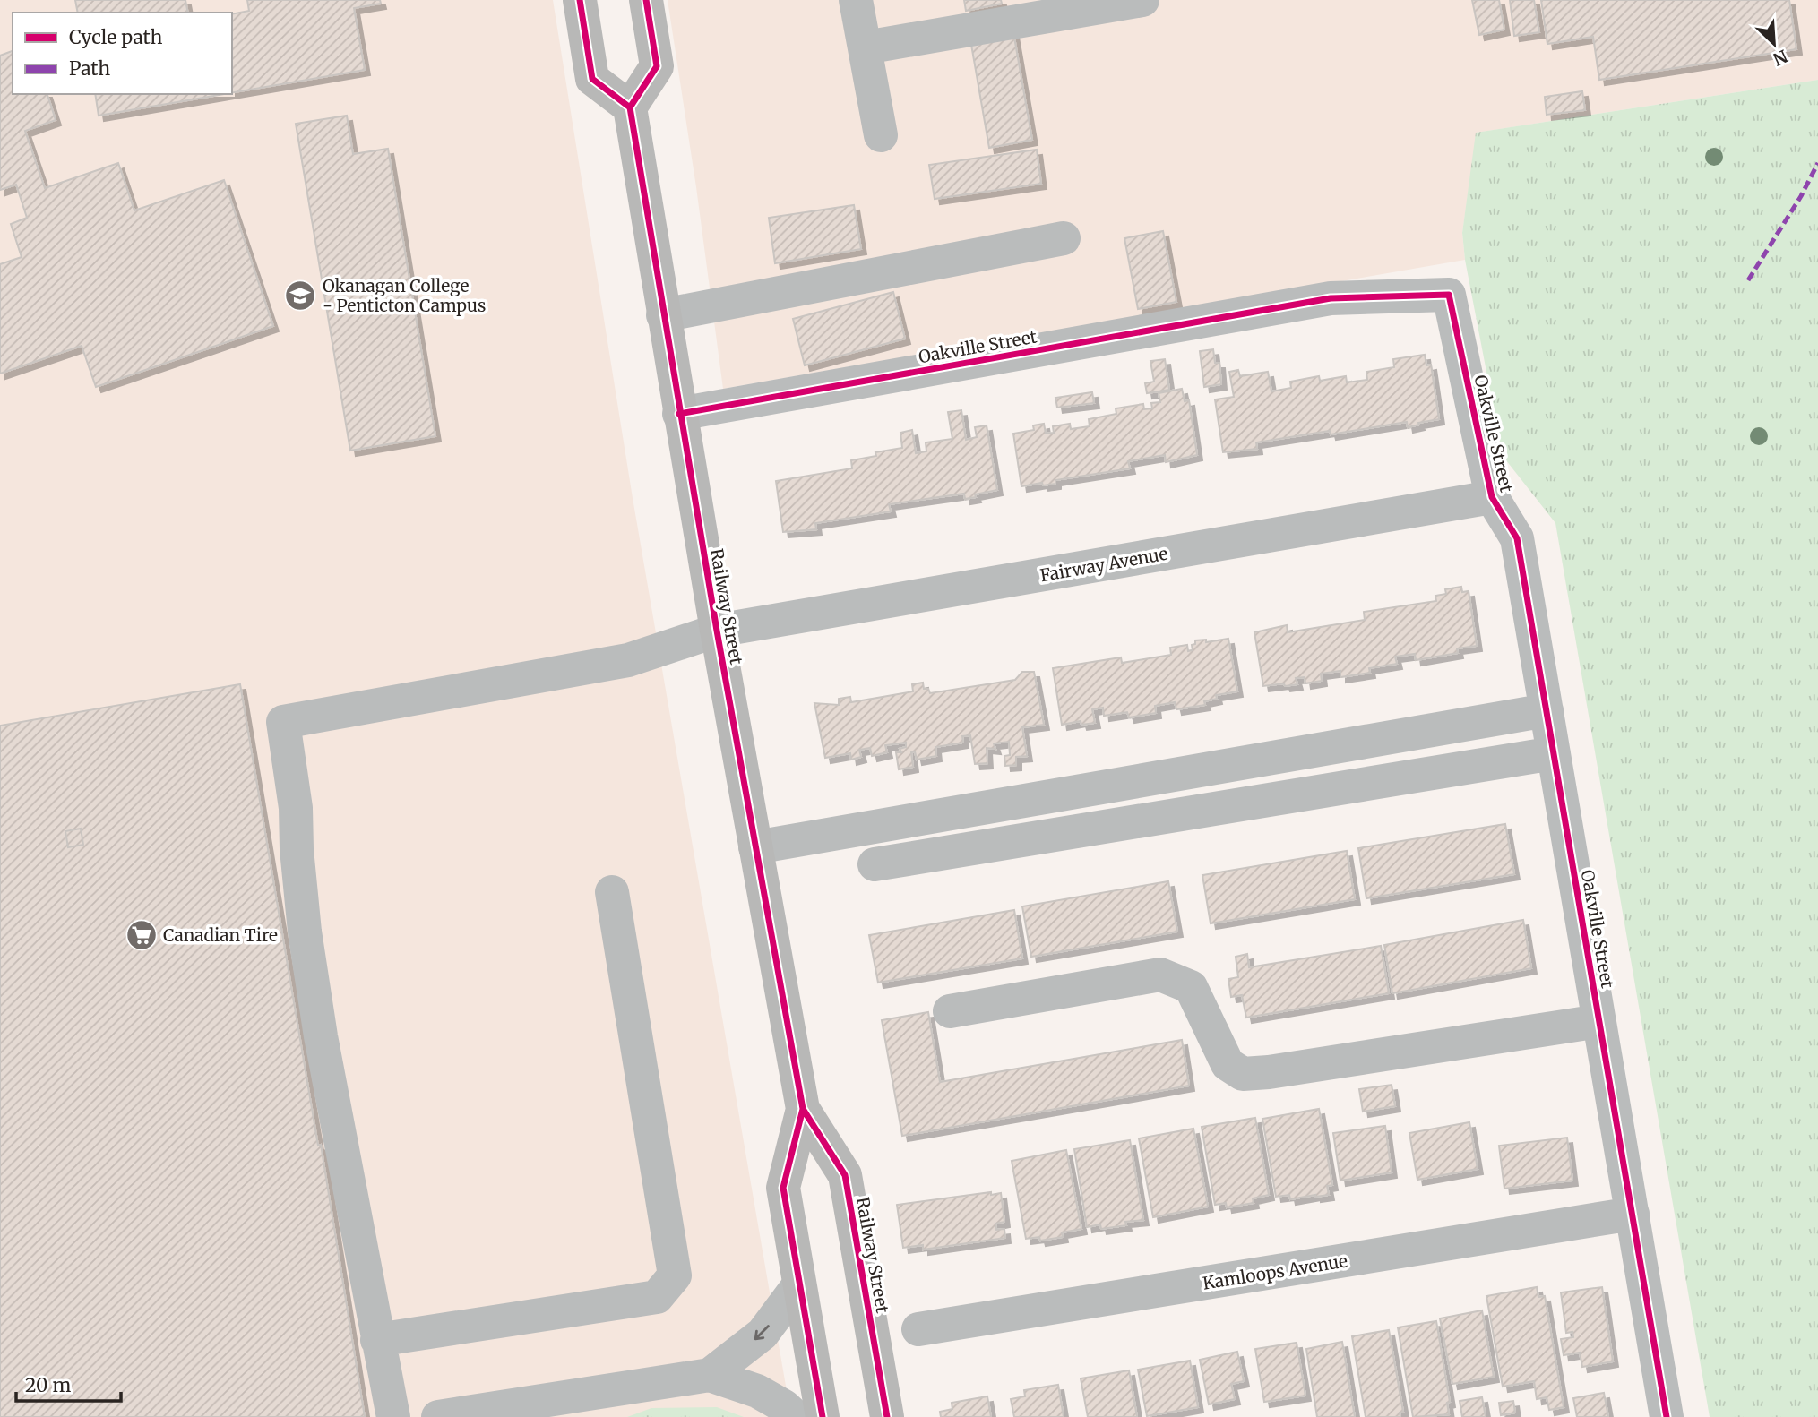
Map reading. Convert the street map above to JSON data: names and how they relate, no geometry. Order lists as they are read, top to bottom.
{
  "streets": {
    "highway": ["Railway Street"],
    "street": ["Oakville Street", "Fairway Avenue", "Kamloops Avenue"]
  },
  "crossings": [
    ["Oakville Street", "Fairway Avenue"],
    ["Oakville Street", "Railway Street"],
    ["Oakville Street", "Kamloops Avenue"],
    ["Fairway Avenue", "Railway Street"]
  ],
  "places": {
    "school or university": ["Okanagan College - Penticton Campus"],
    "supermarket": ["Canadian Tire"]
  },
  "legend": ["Cycle path", "Path"],
  "scale_bar": "20 m",
  "north": "bottom right"
}
